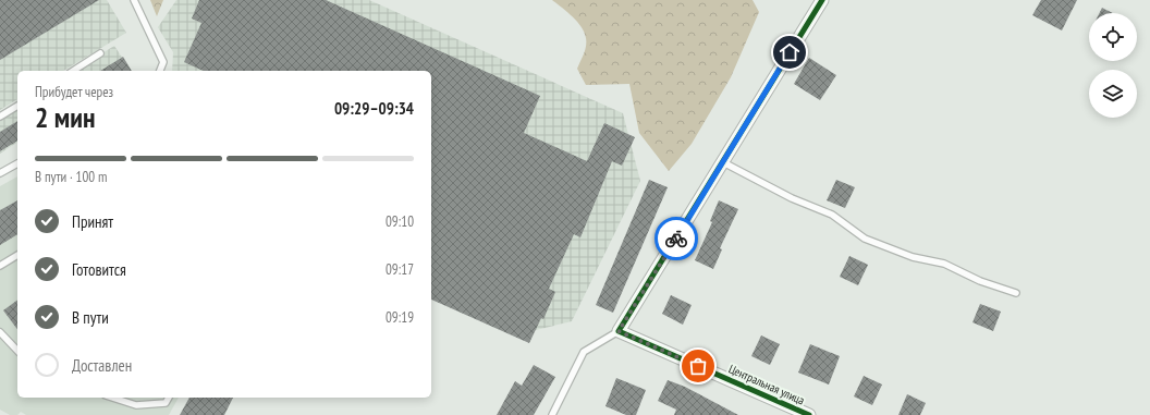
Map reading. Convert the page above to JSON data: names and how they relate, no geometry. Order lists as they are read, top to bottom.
{
  "streets": {
    "street": ["Центральная улица"]
  },
  "page": {
    "heading": ["2 мин", "Прибудет через", "09:29–09:34"],
    "bar": "В пути · 100 m",
    "list": [
      ["Принят", "09:10"],
      ["Готовится", "09:17"],
      ["В пути", "09:19"],
      "Доставлен"
    ]
  }
}
